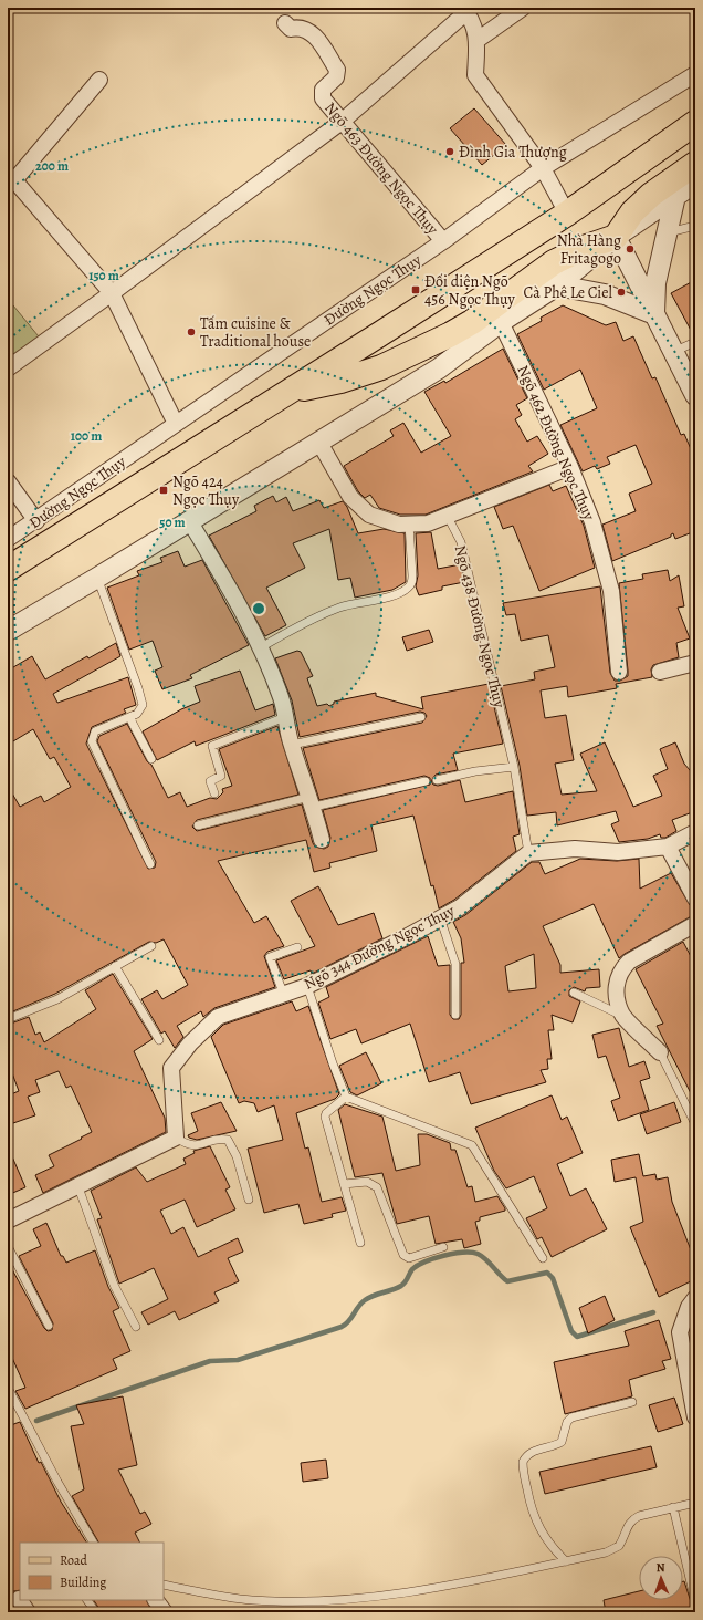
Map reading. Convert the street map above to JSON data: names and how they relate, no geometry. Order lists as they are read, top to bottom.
{
  "streets": {
    "main road": ["Đường Ngọc Thụy"],
    "street": ["Ngõ 463 Đường Ngọc Thụy", "Ngõ 462 Đường Ngọc Thụy", "Ngõ 344 Đường Ngọc Thụy"],
    "lane": ["Ngõ 438 Đường Ngọc Thụy"]
  },
  "crossings": [
    ["Ngõ 463 Đường Ngọc Thụy", "Đường Ngọc Thụy"],
    ["Ngõ 438 Đường Ngọc Thụy", "Ngõ 344 Đường Ngọc Thụy"]
  ],
  "places": {
    "other": [
      "Đình Gia Thượng",
      "Nhà Hàng Fritagogo",
      "Cà Phê Le Ciel",
      "Tấm cuisine & Traditional house"
    ],
    "transit": ["Đối diện Ngõ 456 Ngọc Thụy", "Ngõ 424 Ngọc Thụy"]
  },
  "legend": ["Road", "Building"],
  "north": "top",
  "rings": [
    "200 m",
    "150 m",
    "100 m",
    "50 m"
  ]
}
